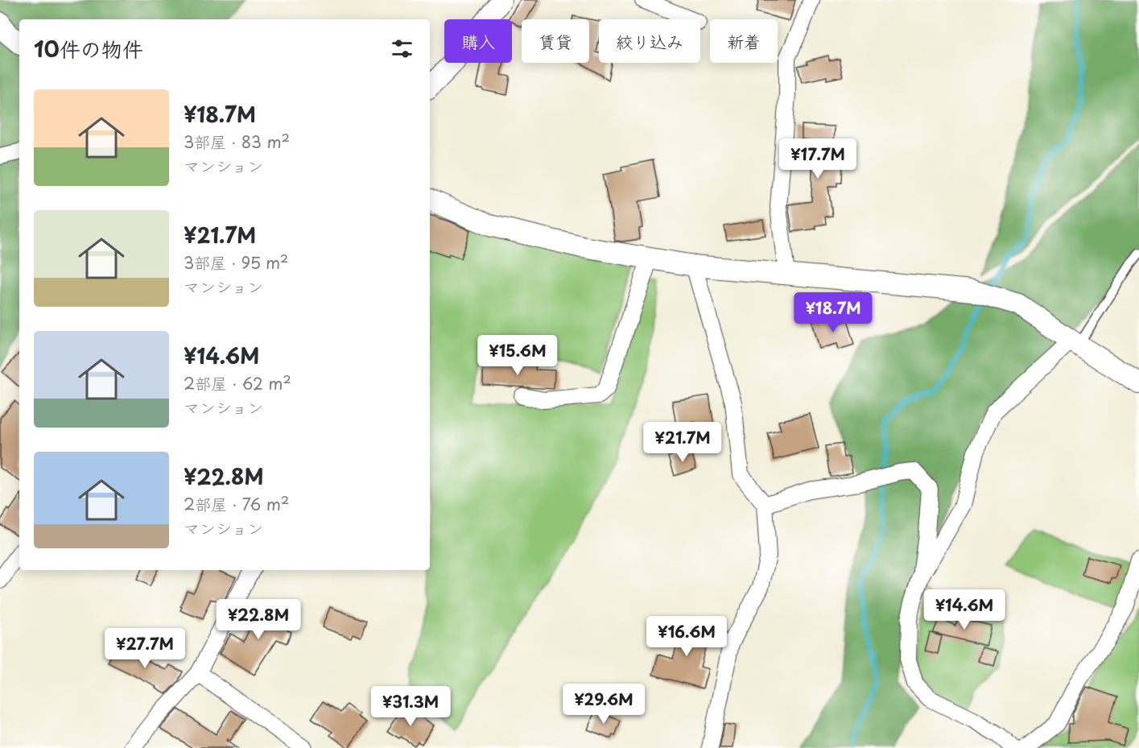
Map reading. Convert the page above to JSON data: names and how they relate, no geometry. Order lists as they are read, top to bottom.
{
  "page": {
    "chip": [
      "購入",
      "賃貸",
      "絞り込み",
      "新着"
    ],
    "heading": "10件の物件",
    "list": [
      {
        "name": "¥18.7M",
        "note": "3部屋 · 83 m² · マンション"
      },
      {
        "name": "¥21.7M",
        "note": "3部屋 · 95 m² · マンション"
      },
      {
        "name": "¥14.6M",
        "note": "2部屋 · 62 m² · マンション"
      },
      {
        "name": "¥22.8M",
        "note": "2部屋 · 76 m² · マンション"
      }
    ],
    "price": [
      "¥17.7M",
      "¥18.7M",
      "¥15.6M",
      "¥21.7M",
      "¥14.6M",
      "¥22.8M",
      "¥16.6M",
      "¥27.7M",
      "¥29.6M",
      "¥31.3M"
    ]
  }
}
